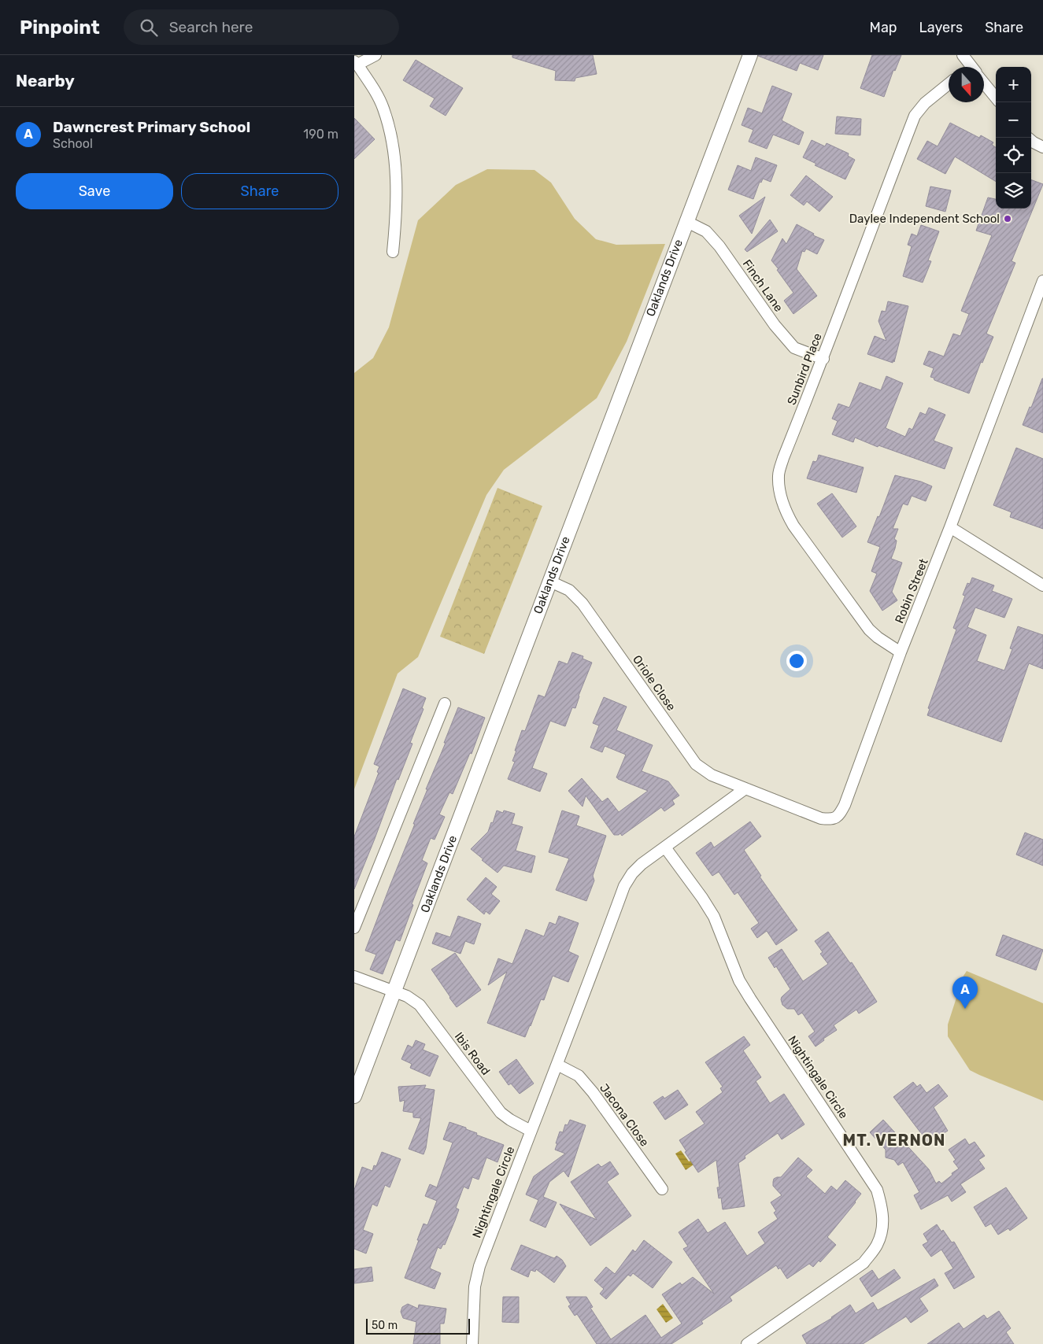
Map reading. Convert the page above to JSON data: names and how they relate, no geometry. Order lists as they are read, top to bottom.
{
  "streets": {
    "street": [
      "Oaklands Drive",
      "Finch Lane",
      "Sunbird Place",
      "Robin Street",
      "Oriole Close",
      "Ibis Road",
      "Nightingale Circle",
      "Jacona Close"
    ]
  },
  "crossings": [
    ["Oaklands Drive", "Finch Lane"],
    ["Oaklands Drive", "Oriole Close"],
    ["Oaklands Drive", "Ibis Road"],
    ["Finch Lane", "Sunbird Place"],
    ["Sunbird Place", "Robin Street"],
    ["Robin Street", "Oriole Close"],
    ["Robin Street", "Nightingale Circle"],
    ["Oriole Close", "Nightingale Circle"],
    ["Ibis Road", "Nightingale Circle"],
    ["Nightingale Circle", "Jacona Close"]
  ],
  "districts": ["MT. VERNON"],
  "places": ["Daylee Independent School"],
  "scale_bar": "50 m",
  "north": "bottom",
  "page": {
    "header": "Pinpoint",
    "search": "Search here",
    "nav": ["Map", "Layers", "Share"],
    "heading": "Nearby",
    "map_buttons": ["+", "−"],
    "list": [
      {
        "mark": "A",
        "name": "Dawncrest Primary School",
        "note": "School",
        "value": "190 m"
      }
    ],
    "buttons": ["Save", "Share"],
    "pins": "A",
    "scale": "50 m"
  }
}
